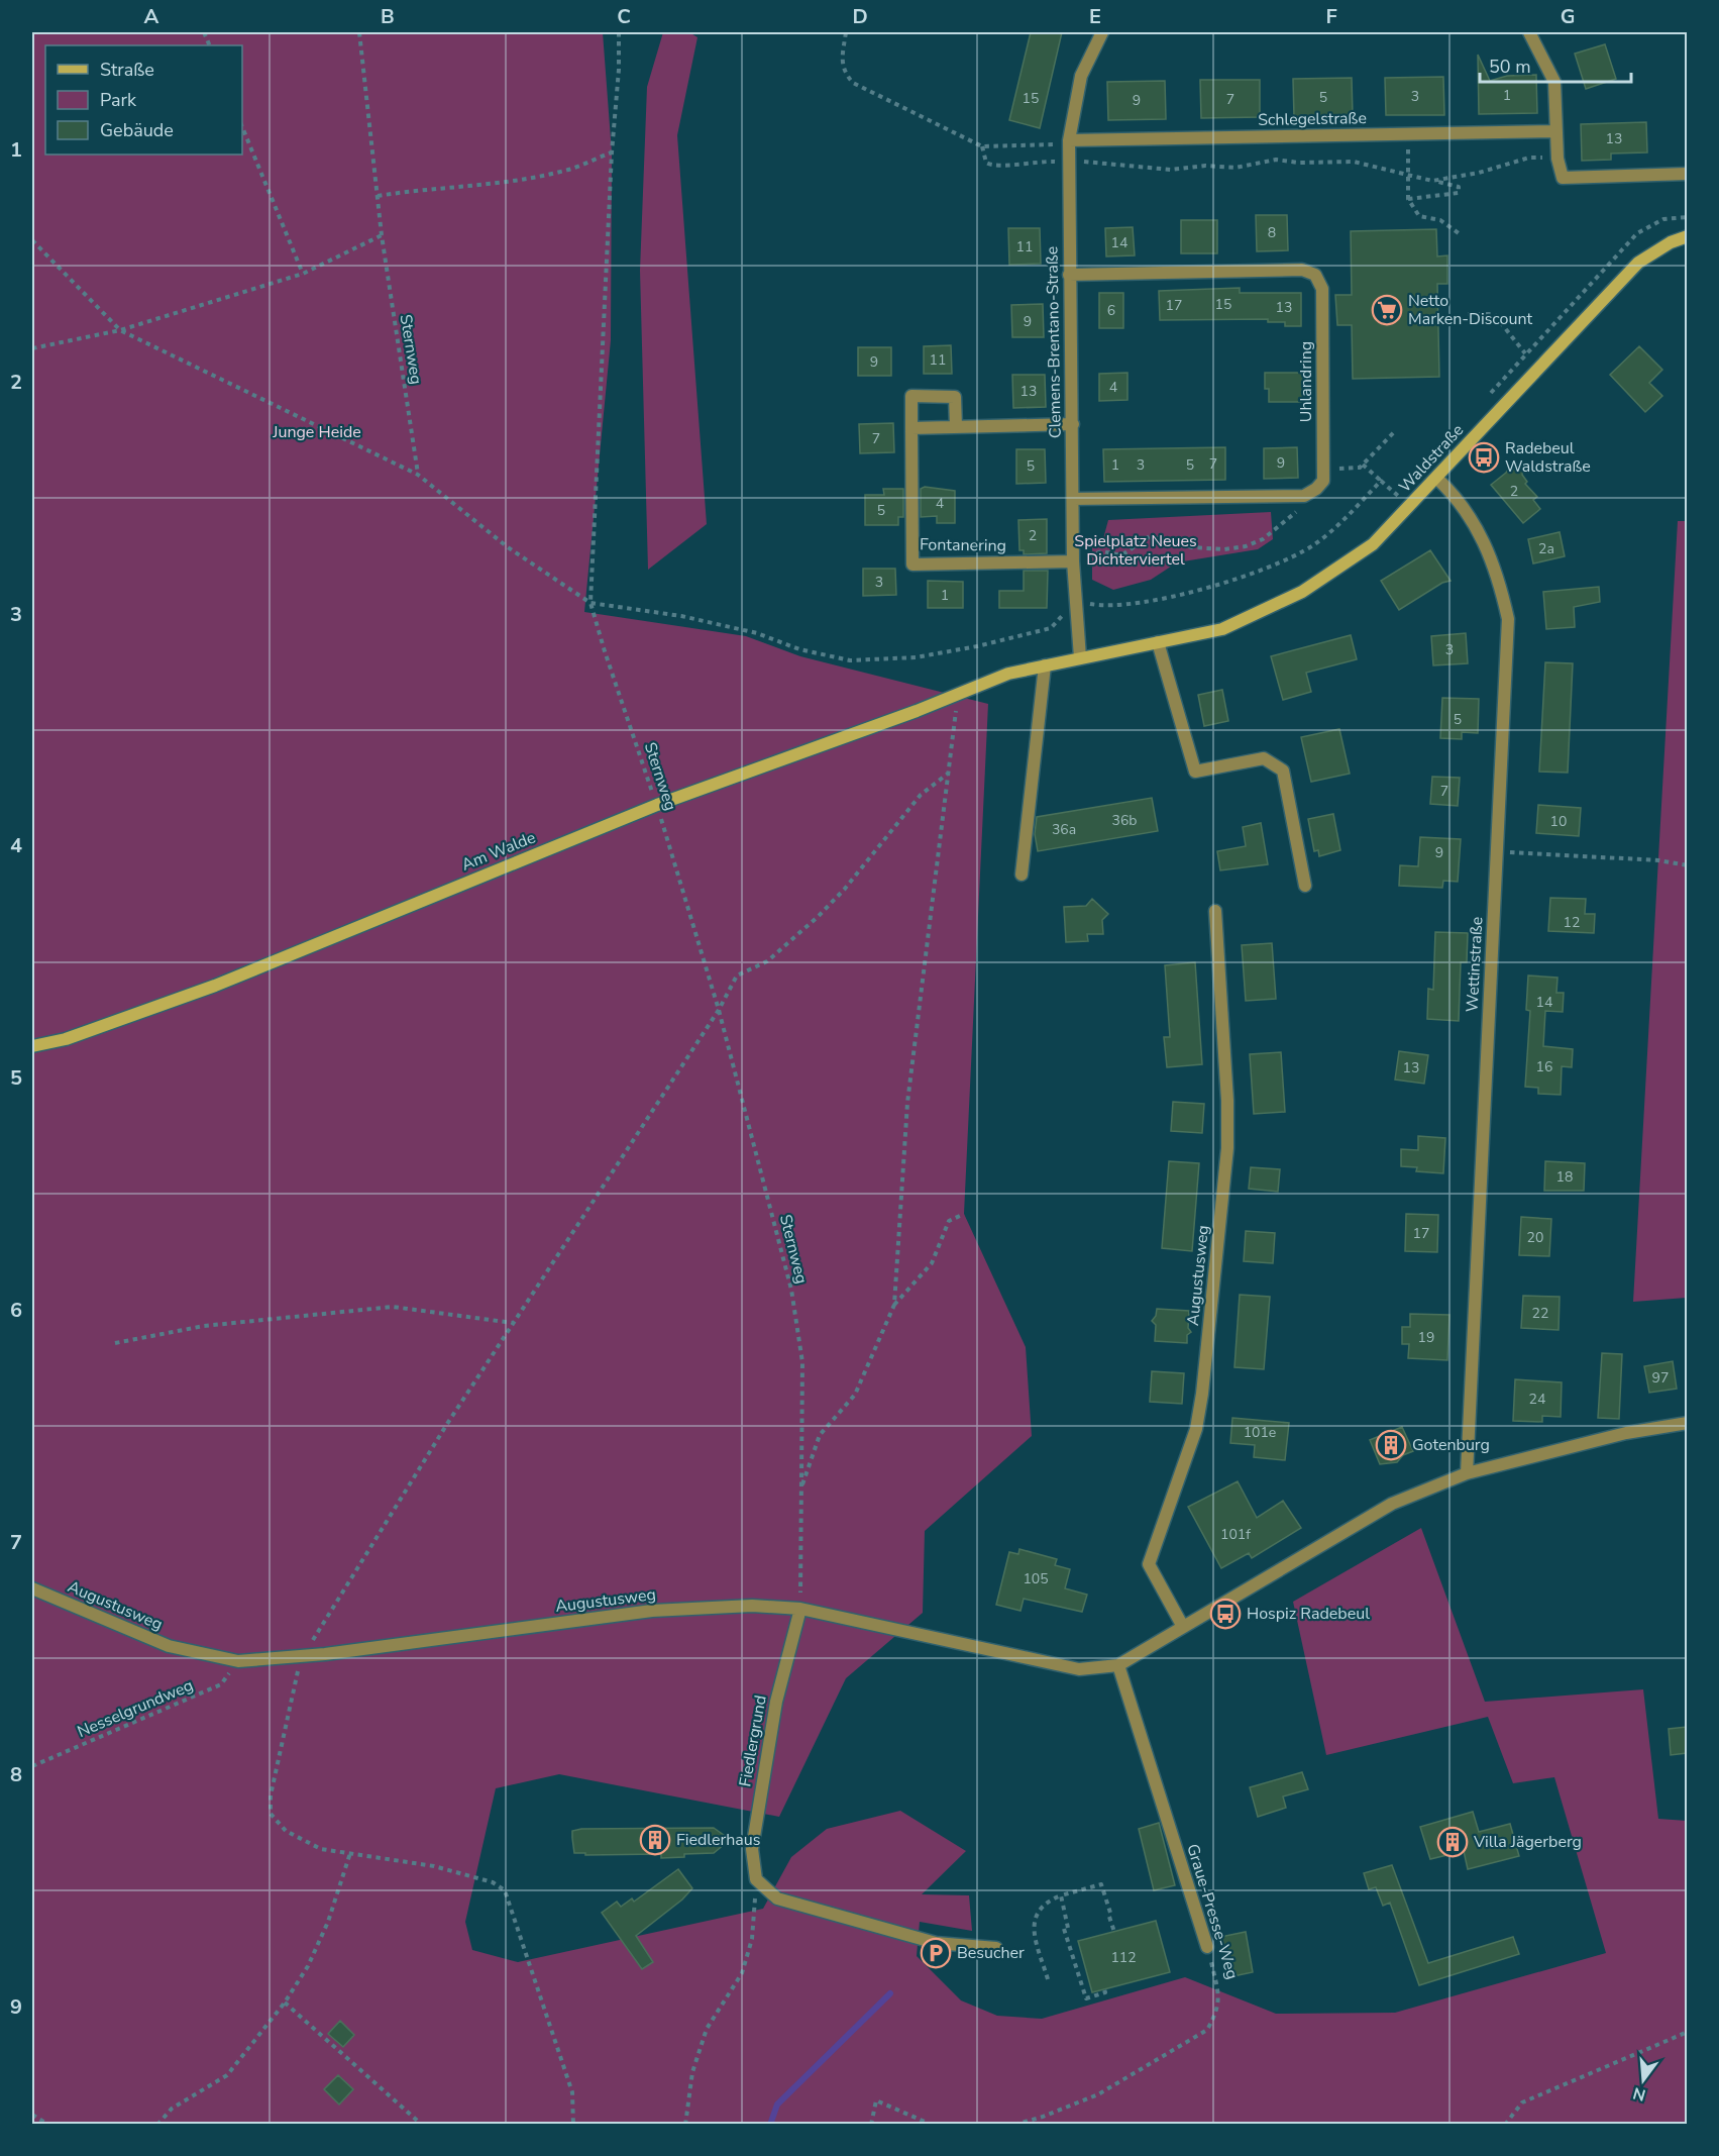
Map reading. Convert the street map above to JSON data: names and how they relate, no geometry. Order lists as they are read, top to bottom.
{
  "streets": {
    "street": [
      "Schlegelstraße",
      "Clemens-Brentano-Straße",
      "Uhlandring",
      "Waldstraße",
      "Fontanering",
      "Am Walde",
      "Wettinstraße",
      "Augustusweg",
      "Fiedlergrund",
      "Graue-Presse-Weg"
    ],
    "path": ["Sternweg", "Nesselgrundweg"]
  },
  "crossings": [
    ["Schlegelstraße", "Clemens-Brentano-Straße"],
    ["Clemens-Brentano-Straße", "Uhlandring"],
    ["Clemens-Brentano-Straße", "Waldstraße"],
    ["Clemens-Brentano-Straße", "Fontanering"],
    ["Sternweg", "Am Walde"],
    ["Sternweg", "Augustusweg"],
    ["Sternweg", "Fiedlergrund"],
    ["Waldstraße", "Am Walde"],
    ["Waldstraße", "Wettinstraße"],
    ["Wettinstraße", "Augustusweg"],
    ["Augustusweg", "Nesselgrundweg"],
    ["Augustusweg", "Fiedlergrund"],
    ["Augustusweg", "Graue-Presse-Weg"]
  ],
  "parks": ["Junge Heide", "Spielplatz Neues Dichterviertel"],
  "places": {
    "supermarket": ["Netto Marken-Discount"],
    "bus stop": ["Radebeul Waldstraße", "Hospiz Radebeul"],
    "building": ["Gotenburg", "Fiedlerhaus", "Villa Jägerberg"],
    "parking": ["Besucher"]
  },
  "house_numbers": [
    "1",
    "3",
    "5",
    "15",
    "7",
    "9",
    "13",
    "8",
    "14",
    "11",
    "15",
    "17",
    "13",
    "6",
    "9",
    "11",
    "9",
    "4",
    "13",
    "7",
    "9",
    "7",
    "1",
    "3",
    "5",
    "5",
    "2",
    "4",
    "5",
    "2",
    "2a",
    "3",
    "1",
    "3",
    "5",
    "7",
    "36b",
    "10",
    "36a",
    "9",
    "12",
    "14",
    "16",
    "13",
    "18",
    "17",
    "20",
    "22",
    "19",
    "97",
    "24",
    "101e",
    "101f",
    "105",
    "112"
  ],
  "legend": ["Straße", "Park", "Gebäude"],
  "scale_bar": "50 m",
  "north": "bottom",
  "grid": {
    "columns": [
      "A",
      "B",
      "C",
      "D",
      "E",
      "F",
      "G"
    ],
    "rows": [
      "1",
      "2",
      "3",
      "4",
      "5",
      "6",
      "7",
      "8",
      "9"
    ]
  }
}
